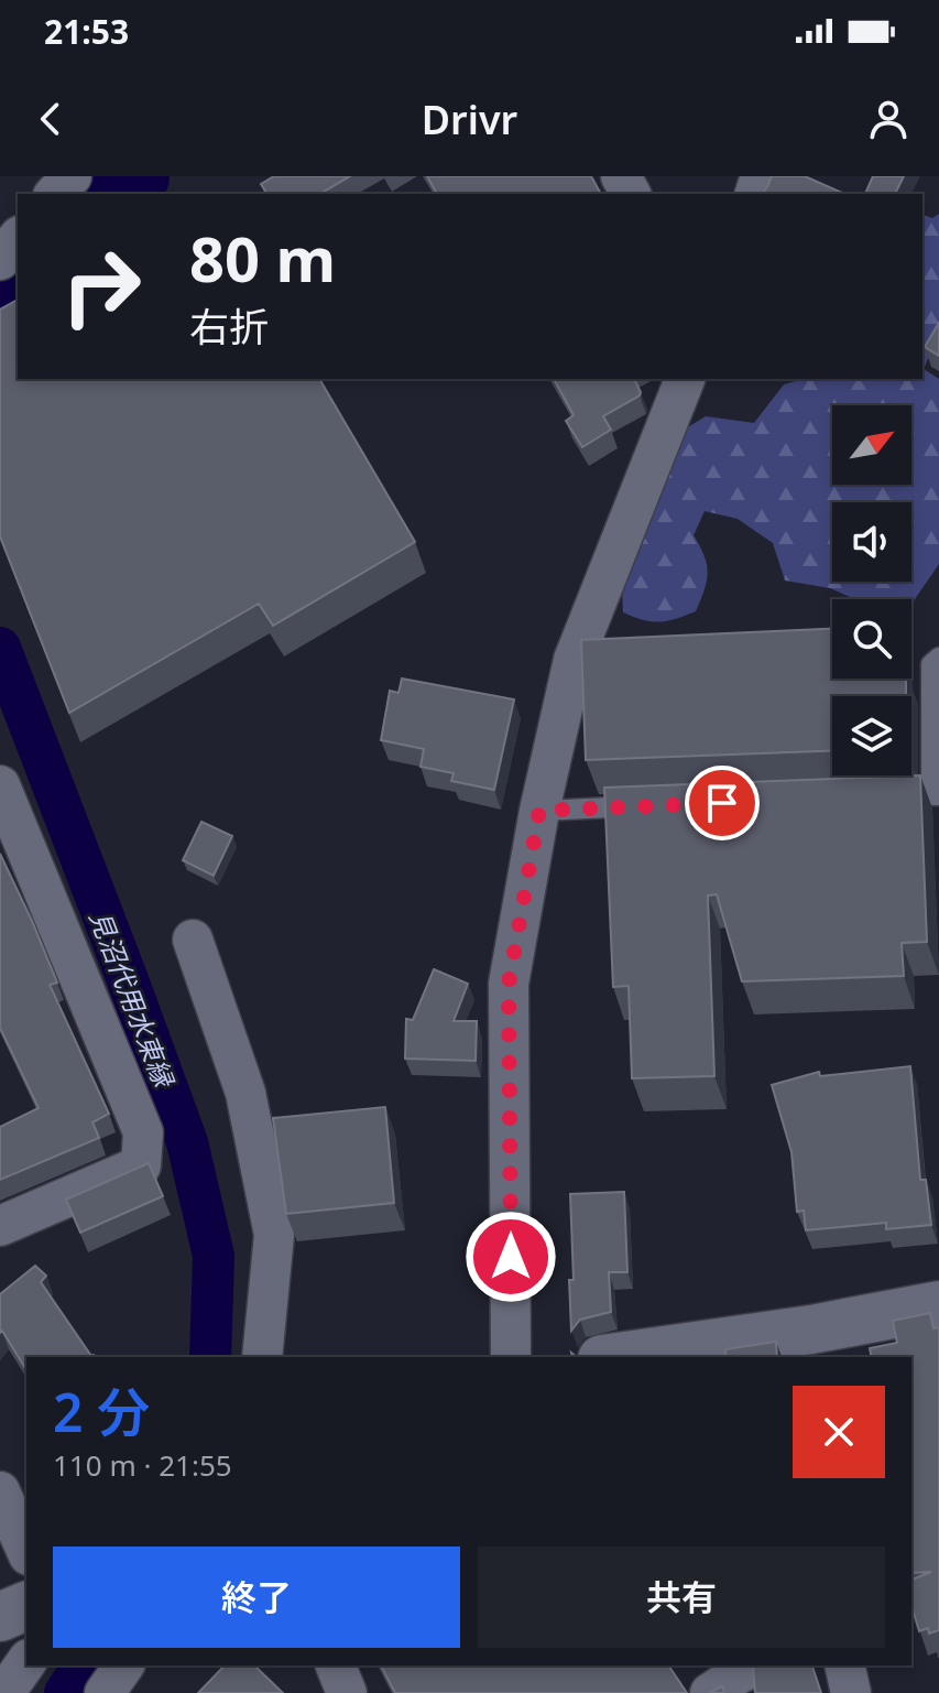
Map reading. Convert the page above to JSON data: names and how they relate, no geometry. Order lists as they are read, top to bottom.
{
  "water": ["見沼代用水東縁"],
  "north": "top right",
  "page": {
    "status": "21:53",
    "header": "Drivr",
    "turn": ["80 m", "右折"],
    "heading": ["2 分", "110 m · 21:55"],
    "buttons": ["終了", "共有"]
  }
}
